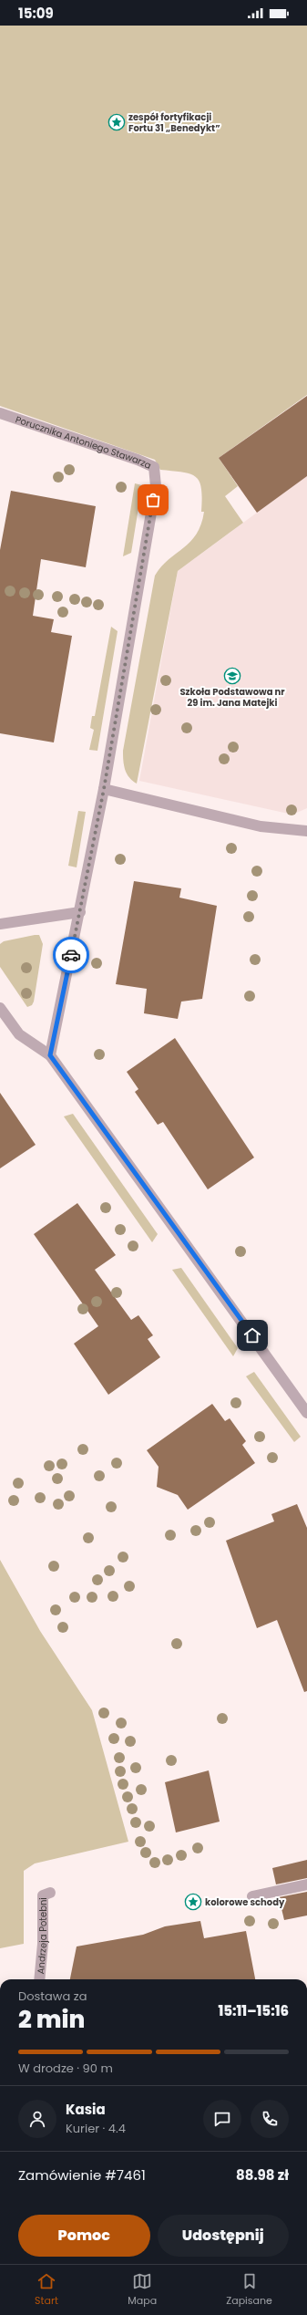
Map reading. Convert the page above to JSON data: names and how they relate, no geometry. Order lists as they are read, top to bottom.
{
  "streets": {
    "street": ["Porucznika Antoniego Stawarza", "Andrzeja Potebni"]
  },
  "places": {
    "place": ["zespół fortyfikacji Fortu 31 „Benedykt”", "kolorowe schody"],
    "school or university": ["Szkoła Podstawowa nr 29 im. Jana Matejki"]
  },
  "page": {
    "status": "15:09",
    "heading": ["2 min", "Dostawa za", "15:11–15:16"],
    "panel": [
      "Kasia",
      "Kurier · 4.4",
      "Zamówienie #7461",
      "88.98 zł"
    ],
    "bar": "W drodze · 90 m",
    "buttons": ["Pomoc", "Udostępnij"],
    "tabs": ["Start", "Mapa", "Zapisane"]
  }
}
